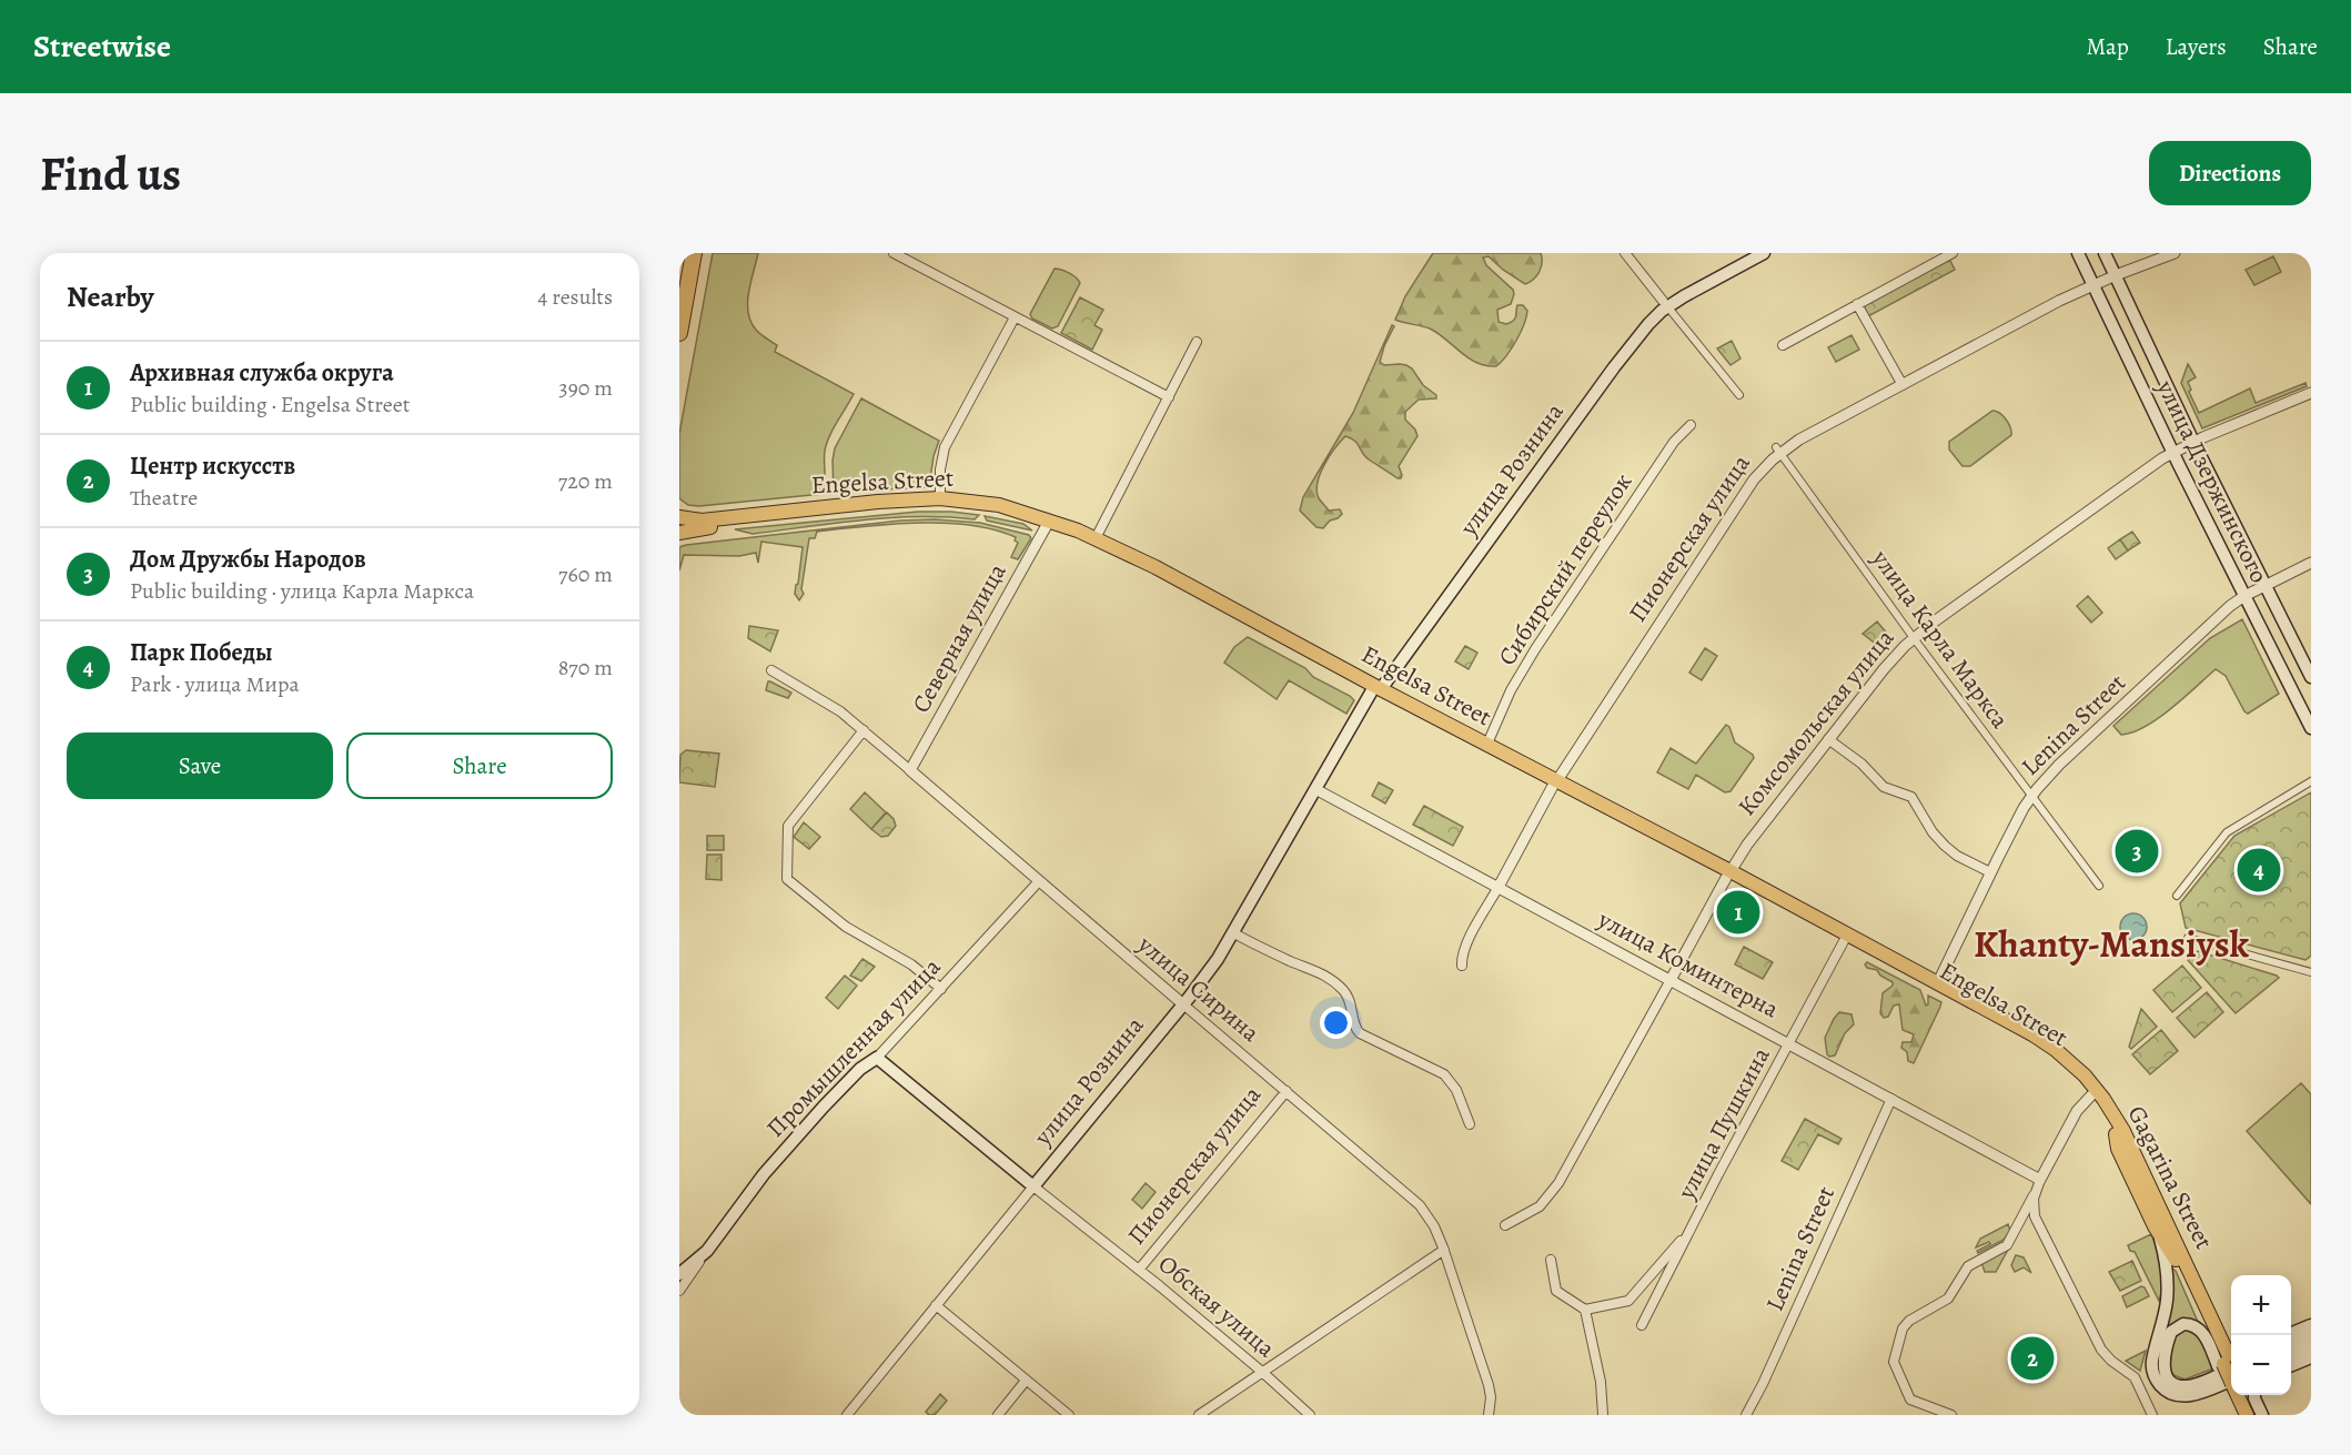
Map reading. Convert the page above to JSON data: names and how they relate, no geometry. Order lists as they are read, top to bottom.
{
  "streets": {
    "main road": [
      "улица Рознина",
      "Engelsa Street",
      "улица Дзержинского",
      "Промышленная улица",
      "Gagarina Street",
      "Обская улица"
    ],
    "street": [
      "Пионерская улица",
      "Сибирский переулок",
      "Северная улица",
      "улица Карла Маркса",
      "Комсомольская улица",
      "Lenina Street",
      "улица Коминтерна",
      "улица Сирина",
      "улица Пушкина"
    ]
  },
  "crossings": [
    ["улица Рознина", "Engelsa Street"],
    ["улица Рознина", "улица Коминтерна"],
    ["улица Рознина", "улица Сирина"],
    ["улица Рознина", "Обская улица"],
    ["Engelsa Street", "Пионерская улица"],
    ["Engelsa Street", "Сибирский переулок"],
    ["Engelsa Street", "Северная улица"],
    ["Engelsa Street", "Комсомольская улица"],
    ["Engelsa Street", "Lenina Street"],
    ["Engelsa Street", "улица Пушкина"],
    ["Engelsa Street", "Gagarina Street"],
    ["улица Дзержинского", "Пионерская улица"],
    ["улица Дзержинского", "Комсомольская улица"],
    ["улица Дзержинского", "Lenina Street"],
    ["Пионерская улица", "улица Карла Маркса"],
    ["Пионерская улица", "улица Коминтерна"],
    ["Пионерская улица", "улица Сирина"],
    ["Пионерская улица", "Обская улица"],
    ["Северная улица", "улица Сирина"],
    ["улица Карла Маркса", "Комсомольская улица"],
    ["улица Карла Маркса", "Lenina Street"],
    ["Комсомольская улица", "улица Коминтерна"],
    ["Lenina Street", "улица Коминтерна"],
    ["улица Коминтерна", "улица Пушкина"],
    ["улица Сирина", "Промышленная улица"],
    ["Промышленная улица", "Обская улица"]
  ],
  "districts": ["Khanty-Mansiysk"],
  "page": {
    "header": "Streetwise",
    "nav": ["Map", "Layers", "Share"],
    "buttons": [
      "Directions",
      ["Save", "Share"]
    ],
    "title": "Find us",
    "heading": ["Nearby", "4 results"],
    "list": [
      {
        "mark": "1",
        "name": "Архивная служба округа",
        "note": "Public building · Engelsa Street",
        "value": "390 m"
      },
      {
        "mark": "2",
        "name": "Центр искусств",
        "note": "Theatre",
        "value": "720 m"
      },
      {
        "mark": "3",
        "name": "Дом Дружбы Народов",
        "note": "Public building · улица Карла Маркса",
        "value": "760 m"
      },
      {
        "mark": "4",
        "name": "Парк Победы",
        "note": "Park · улица Мира",
        "value": "870 m"
      }
    ],
    "pins": [
      "3",
      "4",
      "1",
      "2"
    ],
    "map_buttons": ["+", "−"]
  }
}
